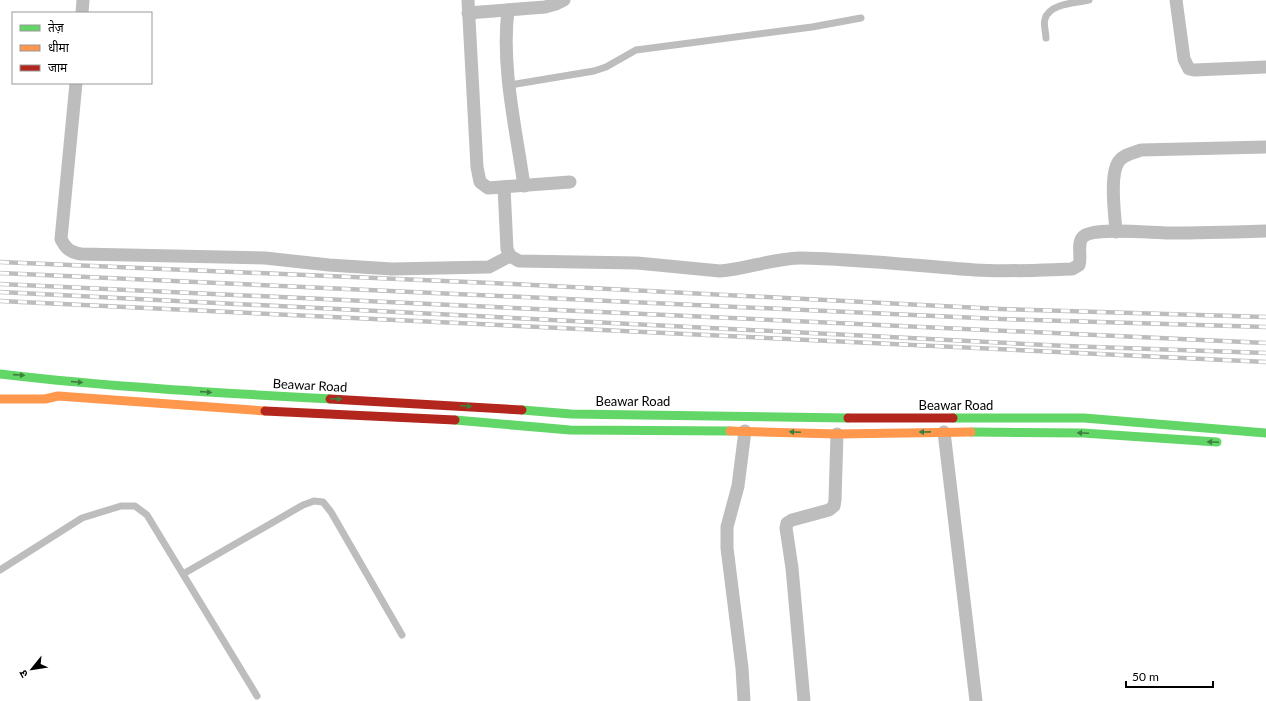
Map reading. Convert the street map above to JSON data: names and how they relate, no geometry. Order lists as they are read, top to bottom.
{
  "streets": {
    "main road": ["Beawar Road"]
  },
  "legend": ["तेज़", "धीमा", "जाम"],
  "scale_bar": "50 m",
  "north": "bottom left"
}
